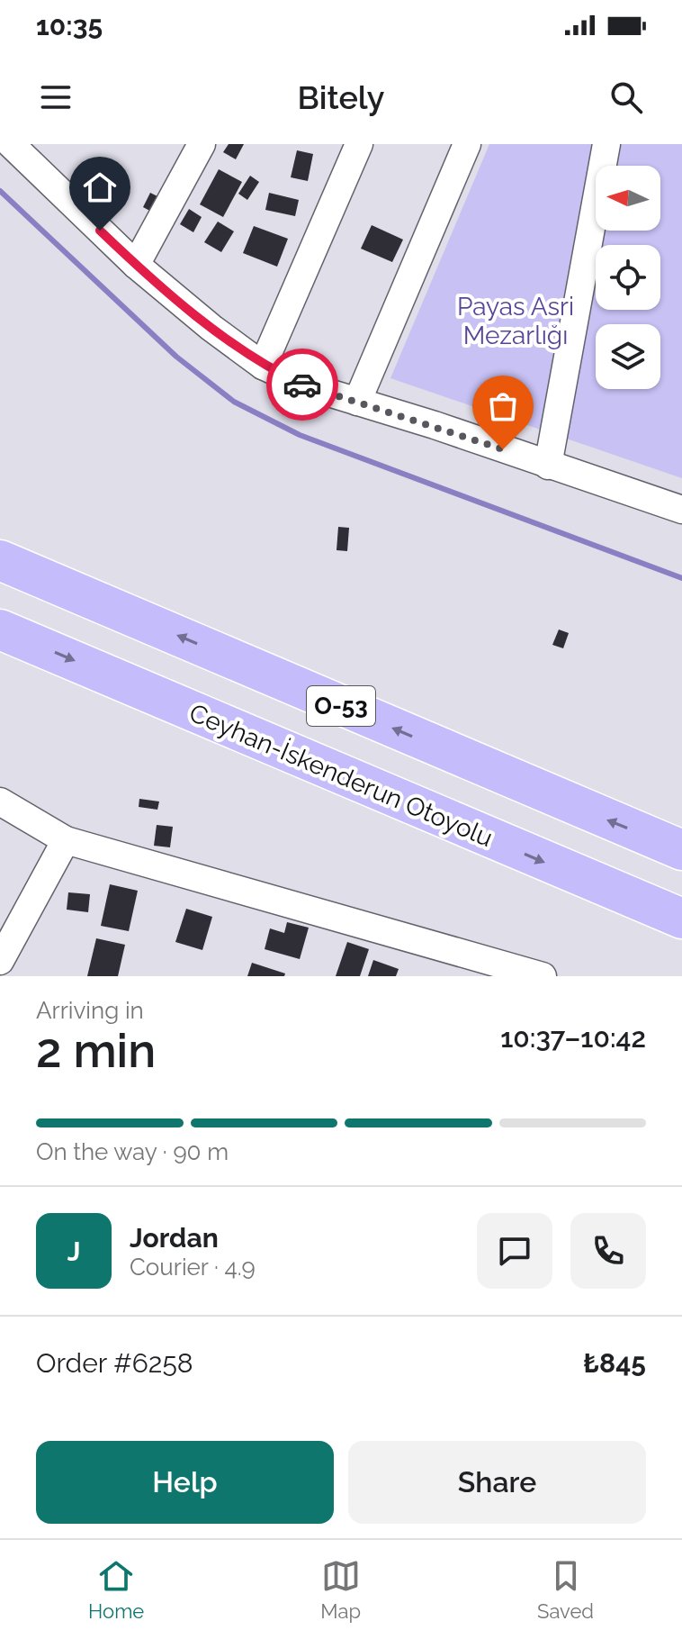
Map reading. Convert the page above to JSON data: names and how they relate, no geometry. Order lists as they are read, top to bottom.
{
  "streets": {
    "highway": ["O-53", "Ceyhan-İskenderun Otoyolu"]
  },
  "parks": ["Payas Asri Mezarlığı"],
  "north": "left",
  "page": {
    "status": "10:35",
    "header": "Bitely",
    "heading": ["2 min", "Arriving in", "10:37–10:42"],
    "panel": [
      "Jordan",
      "Courier · 4.9",
      "Order #6258",
      "₺845"
    ],
    "bar": "On the way · 90 m",
    "round": "J",
    "buttons": ["Help", "Share"],
    "tabs": ["Home", "Map", "Saved"]
  }
}
